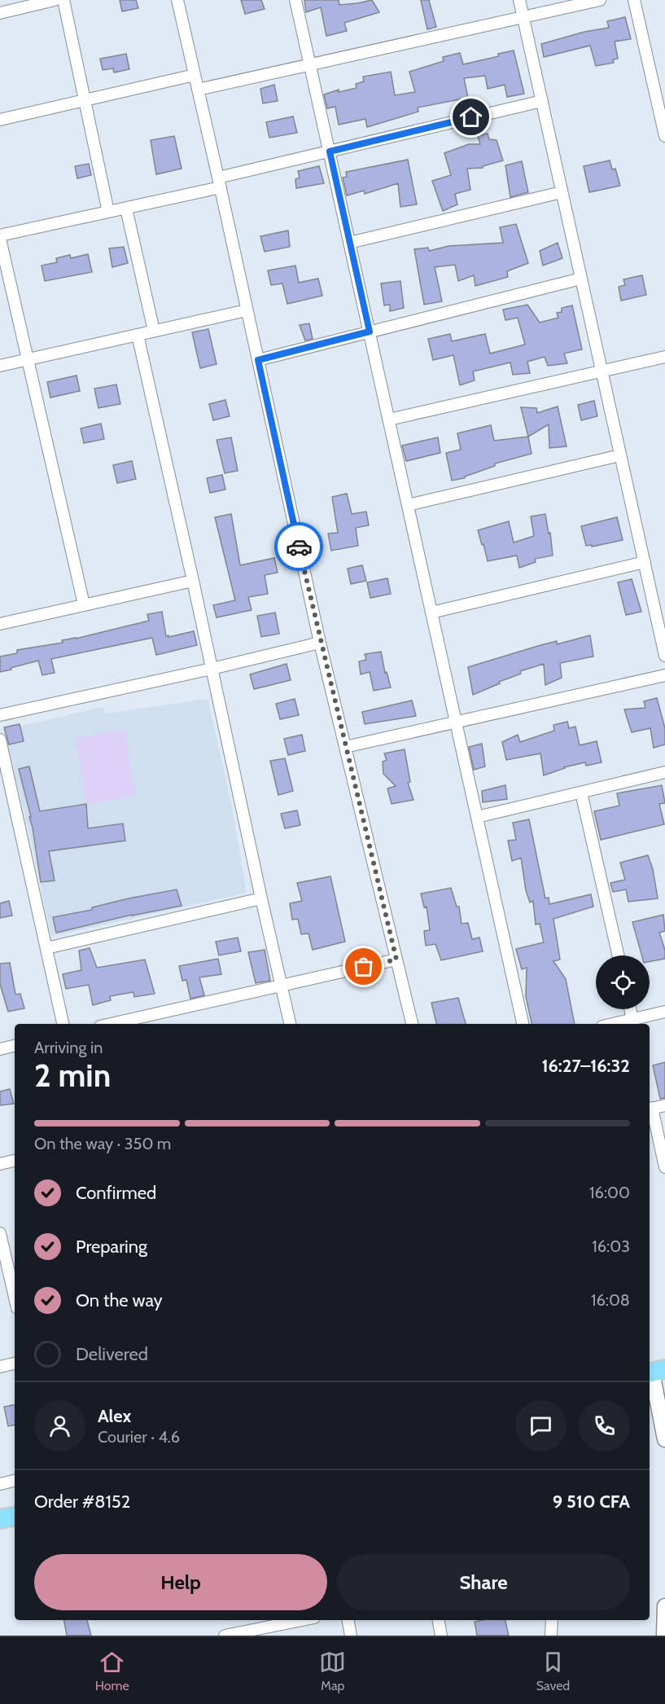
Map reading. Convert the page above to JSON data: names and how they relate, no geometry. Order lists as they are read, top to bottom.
{
  "page": {
    "heading": ["2 min", "Arriving in", "16:27–16:32"],
    "panel": [
      "Alex",
      "Courier · 4.6",
      "Order #8152",
      "9 510 CFA"
    ],
    "bar": "On the way · 350 m",
    "list": [
      ["Confirmed", "16:00"],
      ["Preparing", "16:03"],
      ["On the way", "16:08"],
      "Delivered"
    ],
    "buttons": ["Help", "Share"],
    "tabs": ["Home", "Map", "Saved"]
  }
}
